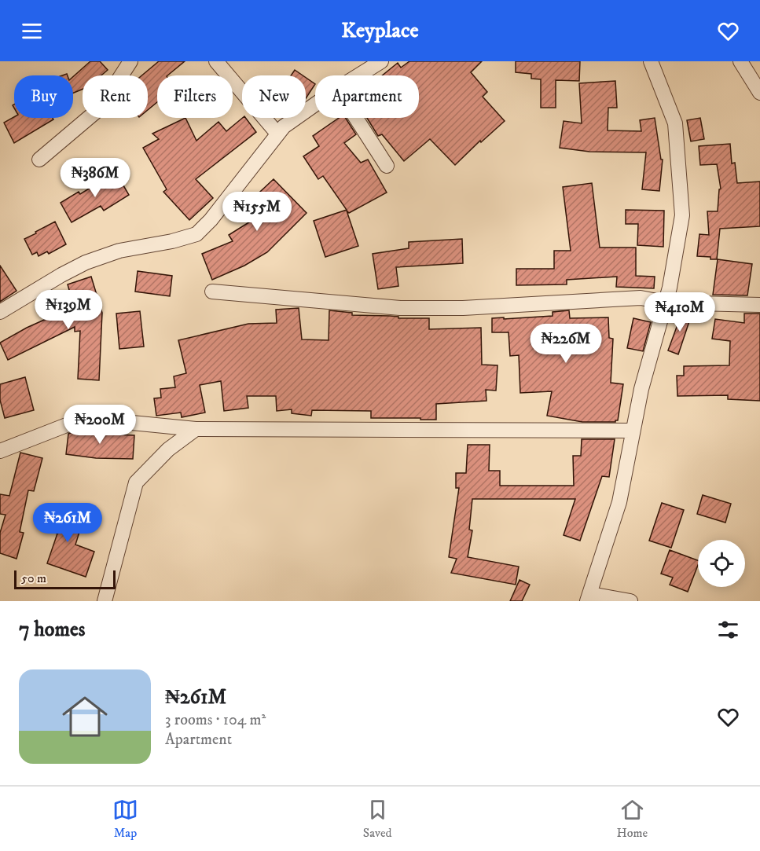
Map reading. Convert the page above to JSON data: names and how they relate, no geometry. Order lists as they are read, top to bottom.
{
  "scale_bar": "50 m",
  "page": {
    "header": "Keyplace",
    "chip": [
      "Buy",
      "Rent",
      "Filters",
      "New",
      "Apartment"
    ],
    "price": [
      "₦386M",
      "₦155M",
      "₦139M",
      "₦410M",
      "₦226M",
      "₦200M",
      "₦261M"
    ],
    "scale": "50 m",
    "heading": "7 homes",
    "list": [
      {
        "name": "₦261M",
        "note": "3 rooms · 104 m² · Apartment"
      }
    ],
    "tabs": ["Map", "Saved", "Home"]
  }
}
